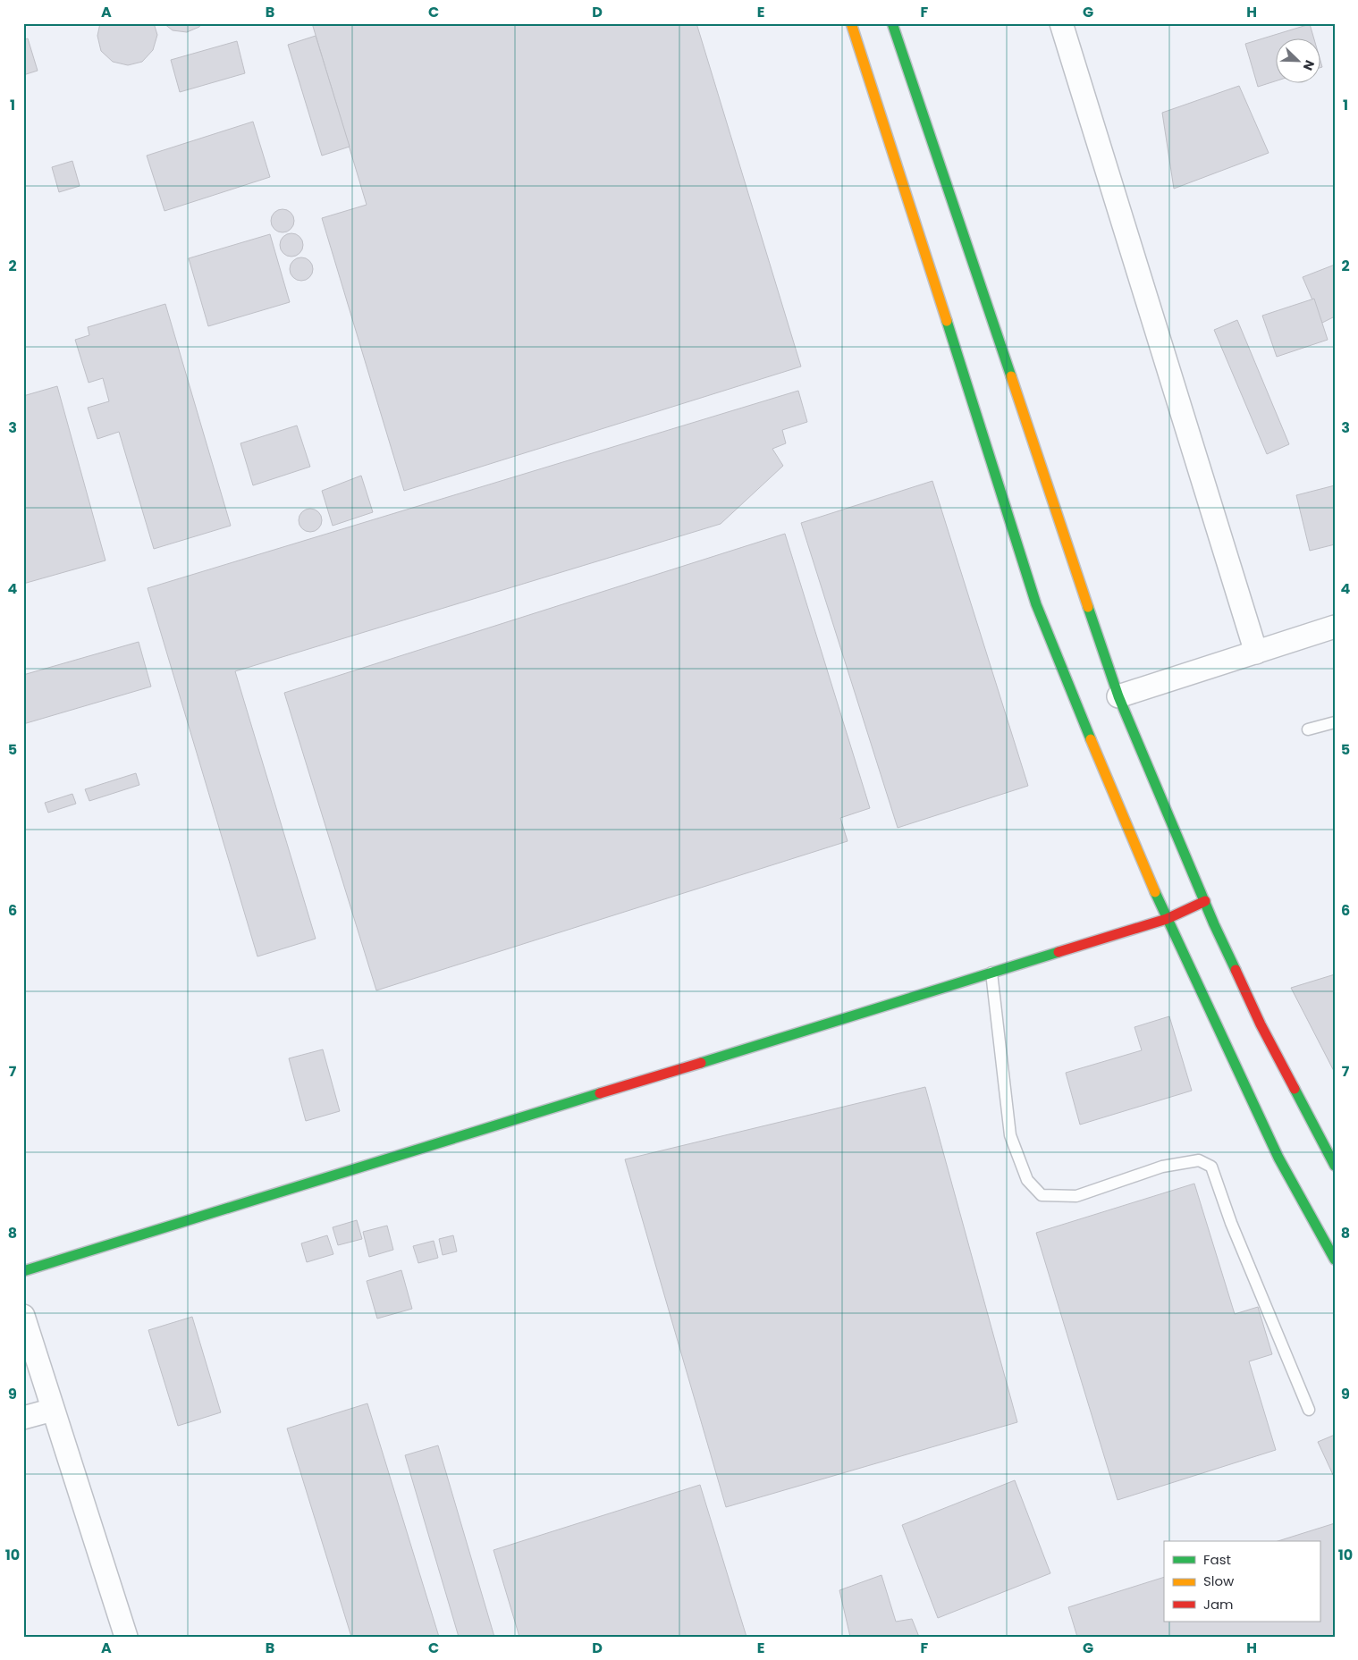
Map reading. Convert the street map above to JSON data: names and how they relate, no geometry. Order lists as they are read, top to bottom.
{
  "legend": ["Fast", "Slow", "Jam"],
  "north": "bottom right",
  "grid": {
    "columns": [
      "A",
      "B",
      "C",
      "D",
      "E",
      "F",
      "G",
      "H"
    ],
    "rows": [
      "1",
      "2",
      "3",
      "4",
      "5",
      "6",
      "7",
      "8",
      "9",
      "10"
    ]
  }
}
